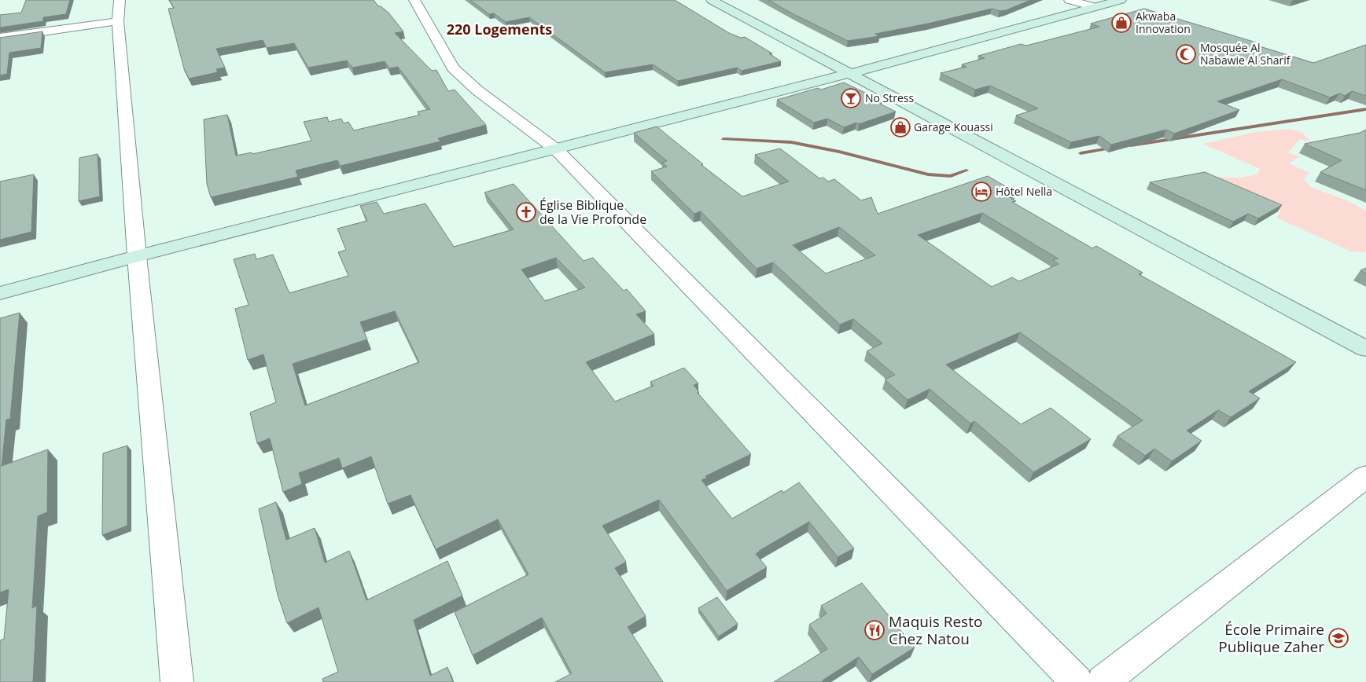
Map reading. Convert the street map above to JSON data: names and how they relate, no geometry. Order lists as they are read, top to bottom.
{
  "districts": ["220 Logements"],
  "places": {
    "shop": ["Akwaba Innovation", "Garage Kouassi"],
    "mosque": ["Mosquée Al Nabawie Al Sharif"],
    "bar": ["No Stress"],
    "hotel": ["Hôtel Nella"],
    "church": ["Église Biblique de la Vie Profonde"],
    "restaurant": ["Maquis Resto Chez Natou"],
    "school or university": ["École Primaire Publique Zaher"]
  }
}
